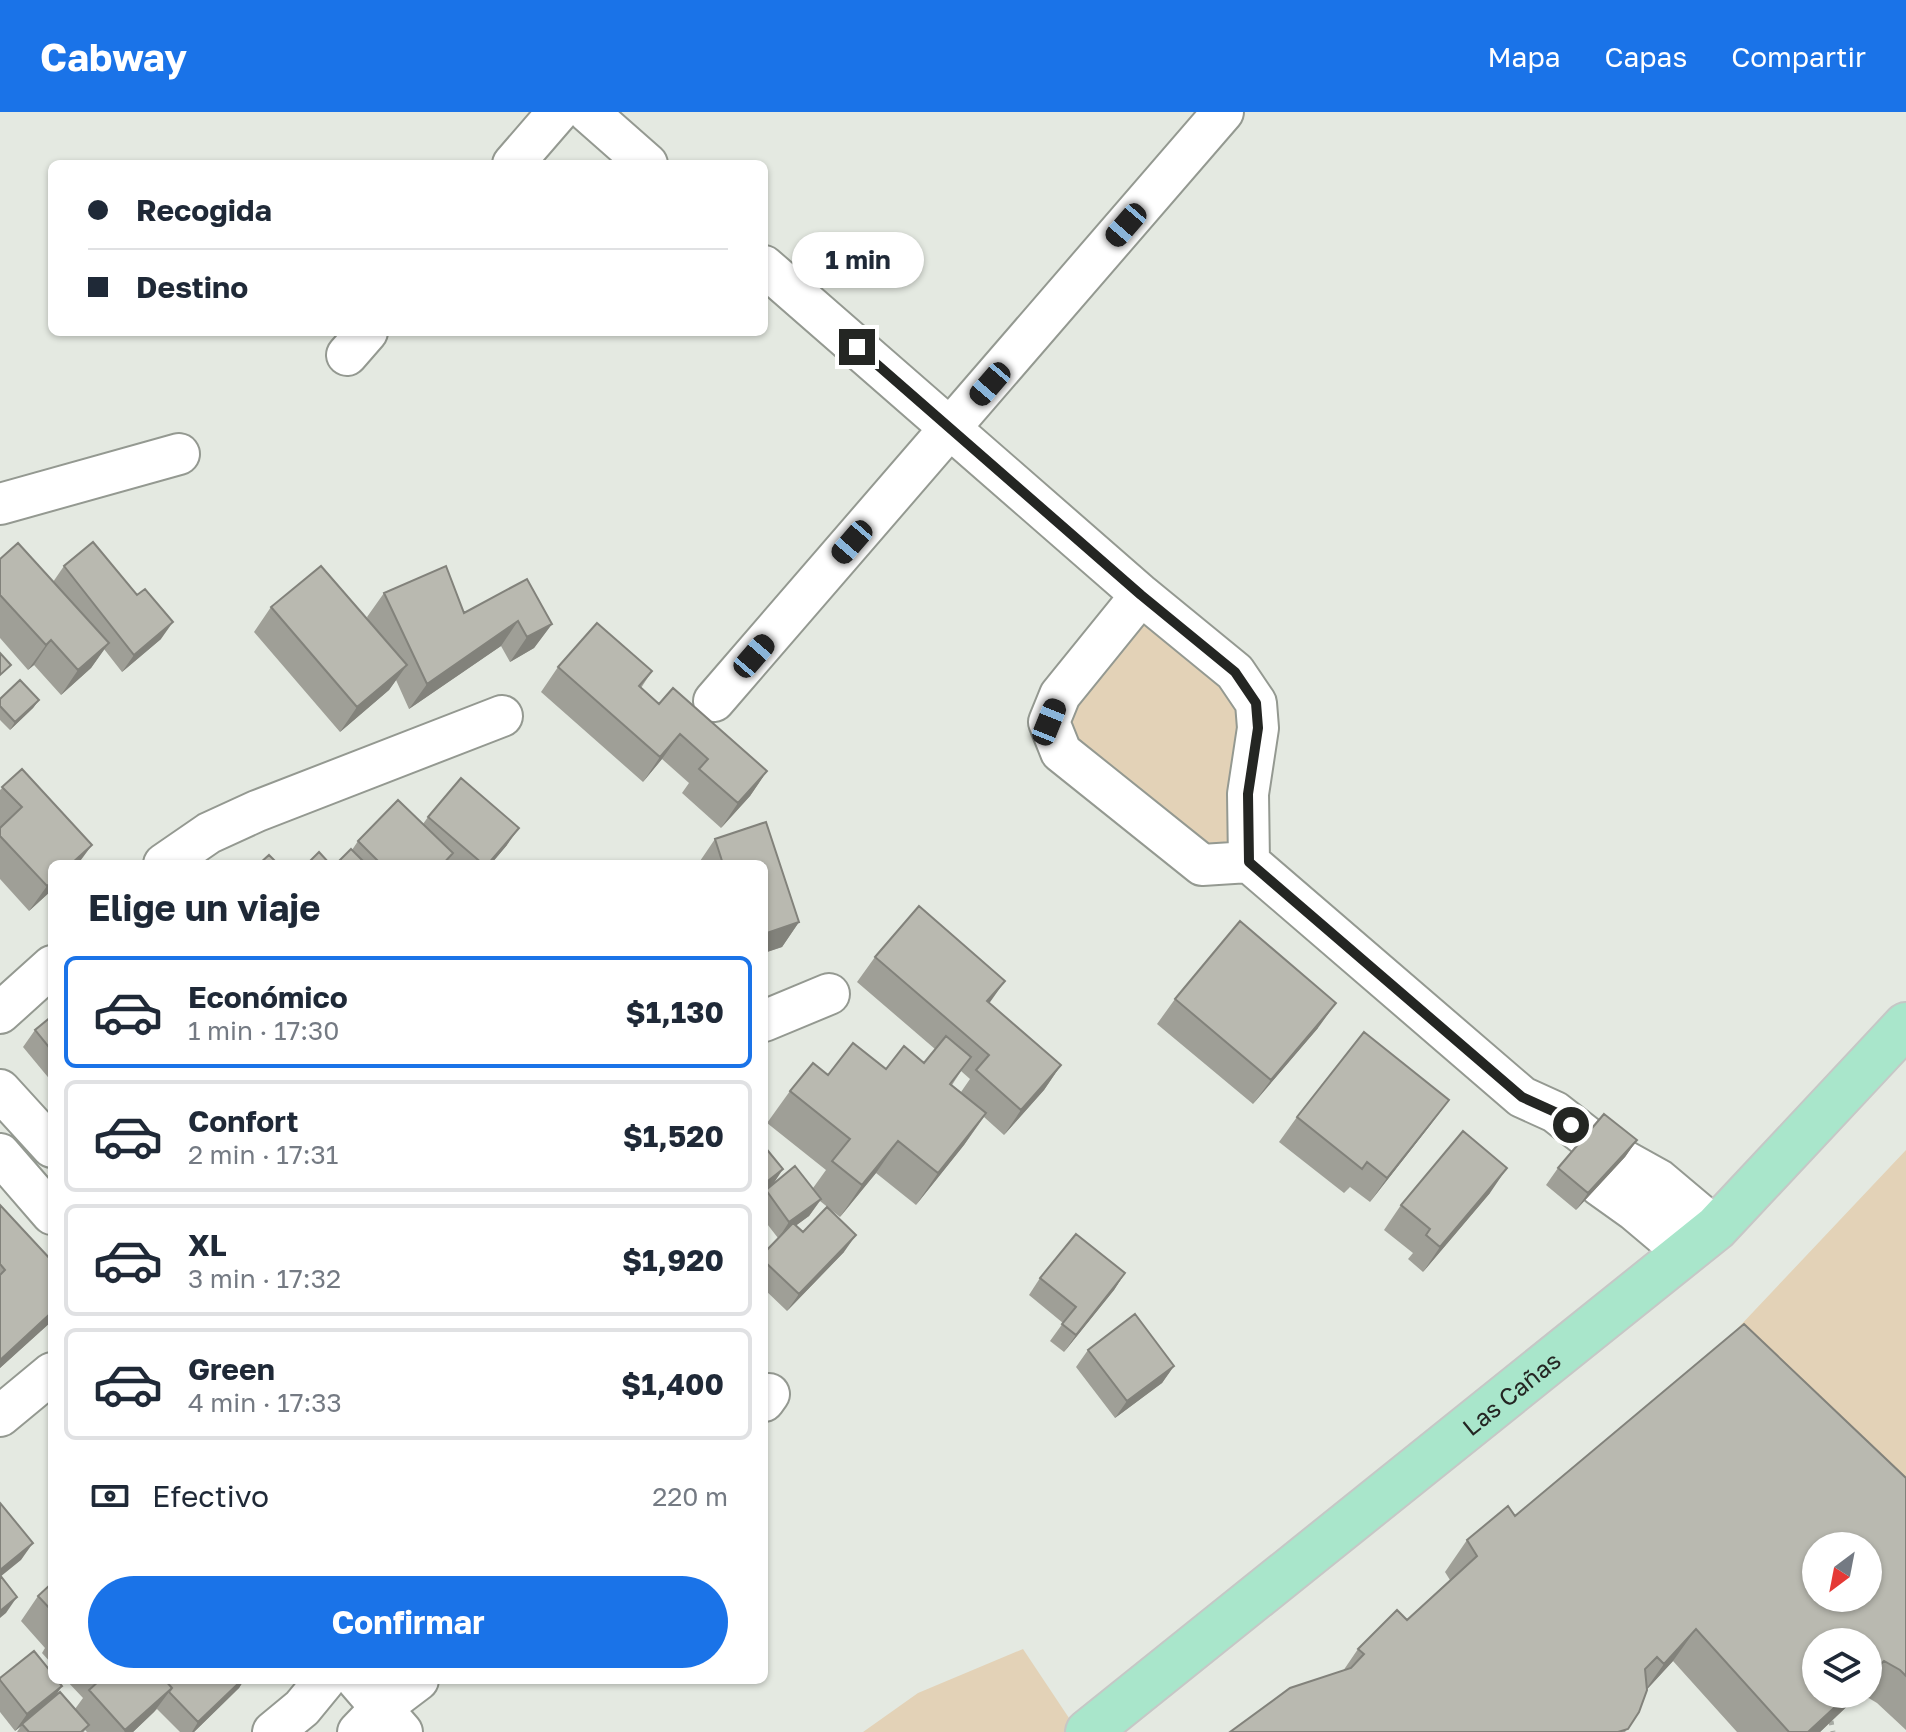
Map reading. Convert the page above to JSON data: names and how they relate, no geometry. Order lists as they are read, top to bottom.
{
  "streets": {
    "main road": ["Las Cañas"]
  },
  "north": "bottom left",
  "page": {
    "header": "Cabway",
    "nav": ["Mapa", "Capas", "Compartir"],
    "banner": ["Recogida", "Destino"],
    "bubble": "1 min",
    "heading": "Elige un viaje",
    "list": [
      {
        "name": "Económico",
        "note": "1 min · 17:30",
        "value": "$1,130"
      },
      {
        "name": "Confort",
        "note": "2 min · 17:31",
        "value": "$1,520"
      },
      {
        "name": "XL",
        "note": "3 min · 17:32",
        "value": "$1,920"
      },
      {
        "name": "Green",
        "note": "4 min · 17:33",
        "value": "$1,400"
      }
    ],
    "pay": ["Efectivo", "220 m"],
    "buttons": "Confirmar"
  }
}
